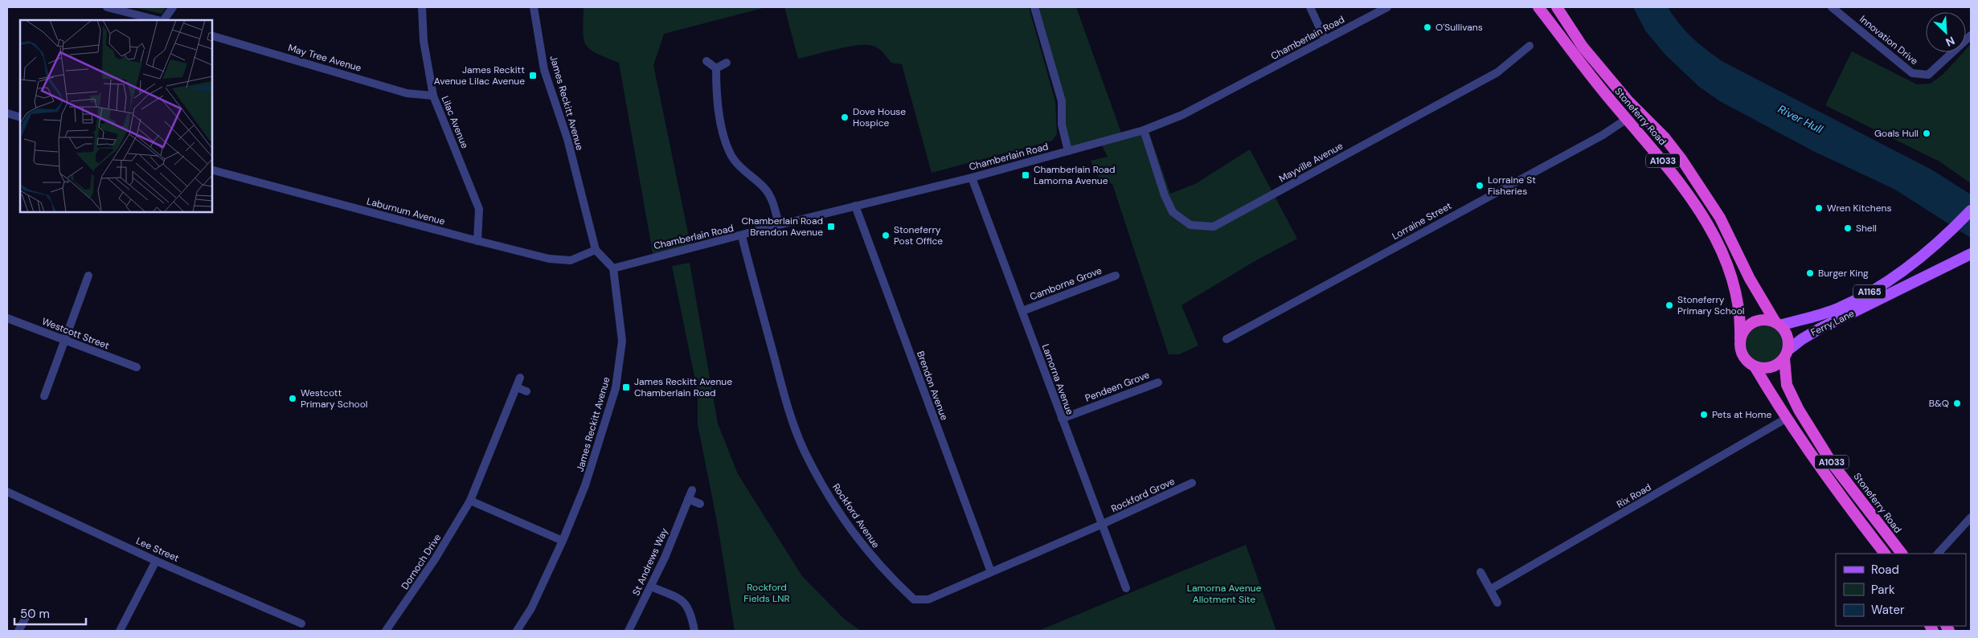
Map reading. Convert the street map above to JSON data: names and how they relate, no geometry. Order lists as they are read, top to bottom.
{
  "streets": {
    "highway": ["Stoneferry Road", "A1033"],
    "main road": ["A1165", "Ferry Lane"],
    "street": [
      "Chamberlain Road",
      "Innovation Drive",
      "May Tree Avenue",
      "James Reckitt Avenue",
      "Lilac Avenue",
      "Mayville Avenue",
      "Laburnum Avenue",
      "Lorraine Street",
      "Camborne Grove",
      "Westcott Street",
      "Lamorna Avenue",
      "Brendon Avenue",
      "Pendeen Grove",
      "Rockford Grove",
      "Rix Road",
      "Rockford Avenue",
      "Lee Street",
      "Dornoch Drive",
      "St Andrews Way"
    ]
  },
  "crossings": [
    ["Chamberlain Road", "James Reckitt Avenue"],
    ["Chamberlain Road", "Mayville Avenue"],
    ["Chamberlain Road", "Lamorna Avenue"],
    ["Chamberlain Road", "Brendon Avenue"],
    ["Chamberlain Road", "Rockford Avenue"],
    ["May Tree Avenue", "Lilac Avenue"],
    ["James Reckitt Avenue", "Laburnum Avenue"],
    ["Stoneferry Road", "A1033"],
    ["Stoneferry Road", "Lorraine Street"],
    ["Stoneferry Road", "Ferry Lane"],
    ["Lilac Avenue", "Laburnum Avenue"],
    ["A1033", "Ferry Lane"],
    ["A1033", "Rix Road"],
    ["Camborne Grove", "Lamorna Avenue"],
    ["Lamorna Avenue", "Pendeen Grove"],
    ["Lamorna Avenue", "Rockford Grove"],
    ["Lamorna Avenue", "Rockford Avenue"],
    ["Brendon Avenue", "Rockford Avenue"],
    ["Rockford Grove", "Rockford Avenue"]
  ],
  "water": ["River Hull"],
  "parks": ["Rockford Fields LNR", "Lamorna Avenue Allotment Site"],
  "places": {
    "other": [
      "O'Sullivans",
      "Dove House Hospice",
      "Goals Hull",
      "Lorraine St Fisheries",
      "Wren Kitchens",
      "Shell",
      "Stoneferry Post Office",
      "Burger King",
      "Stoneferry Primary School",
      "Westcott Primary School",
      "B&Q",
      "Pets at Home"
    ],
    "transit": [
      "James Reckitt Avenue Lilac Avenue",
      "Chamberlain Road Lamorna Avenue",
      "Chamberlain Road Brendon Avenue",
      "James Reckitt Avenue Chamberlain Road"
    ]
  },
  "legend": ["Road", "Park", "Water"],
  "scale_bar": "50 m",
  "north": "bottom right"
}
